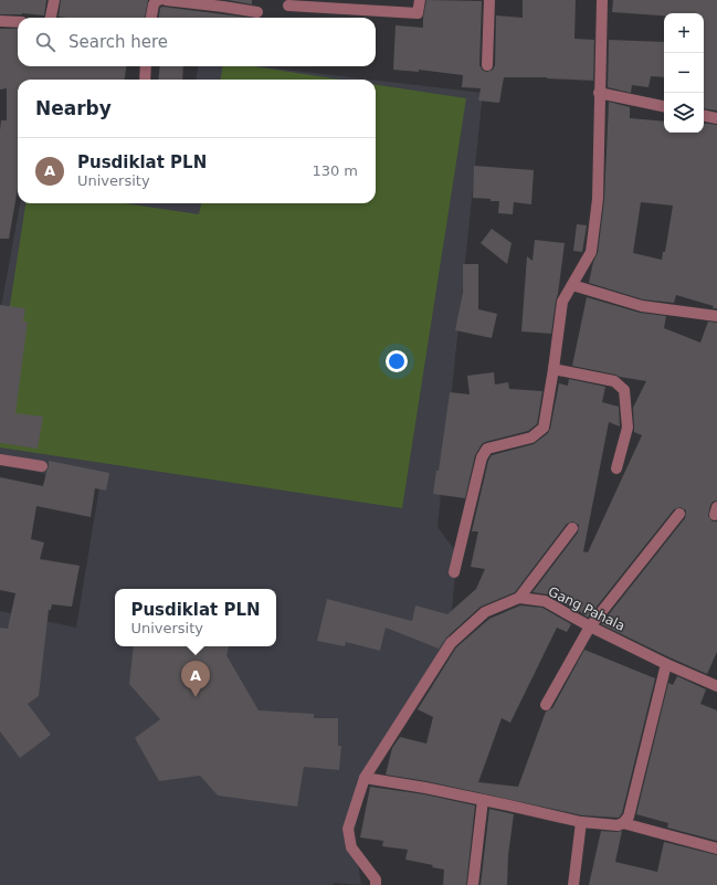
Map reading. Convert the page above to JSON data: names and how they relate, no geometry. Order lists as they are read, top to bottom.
{
  "streets": {
    "street": ["Gang Pahala"]
  },
  "page": {
    "map_buttons": ["+", "−"],
    "search": "Search here",
    "heading": "Nearby",
    "list": [
      {
        "mark": "A",
        "name": "Pusdiklat PLN",
        "note": "University",
        "value": "130 m"
      }
    ],
    "popup": ["Pusdiklat PLN", "University"],
    "pins": "A"
  }
}
